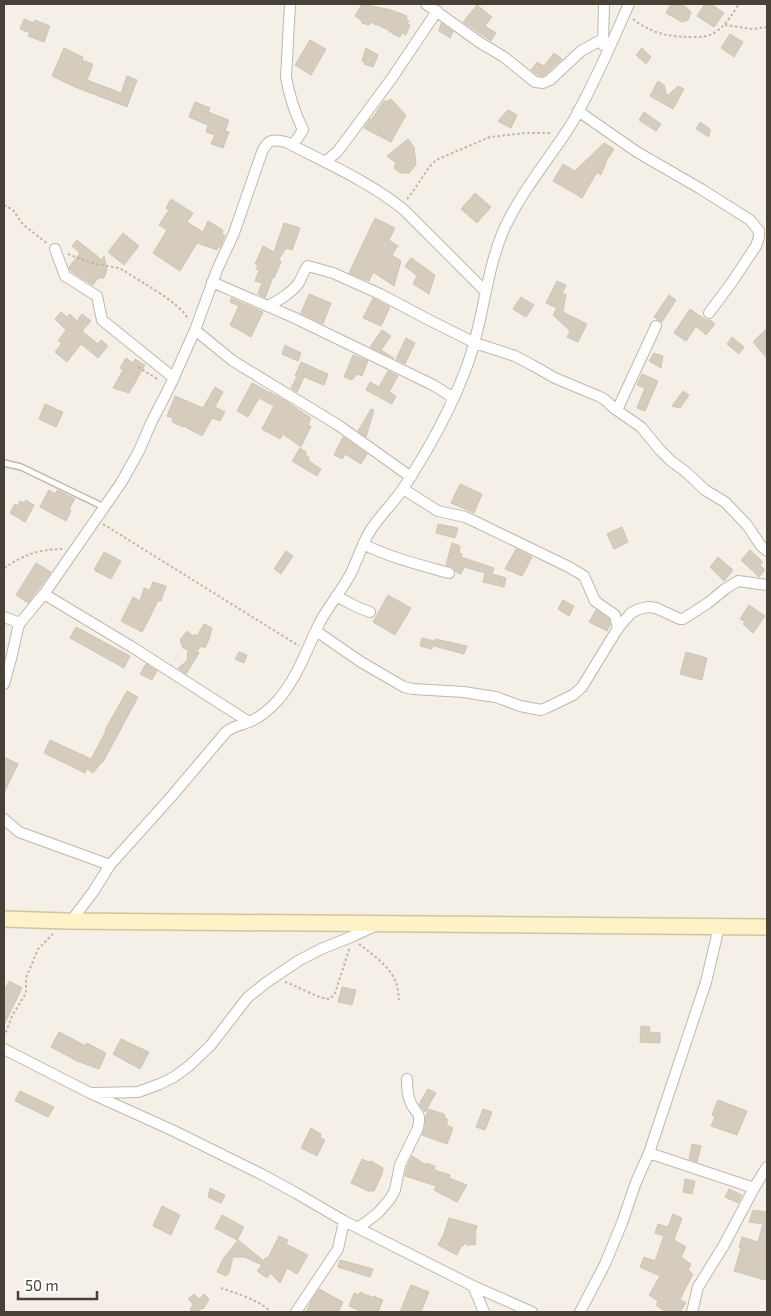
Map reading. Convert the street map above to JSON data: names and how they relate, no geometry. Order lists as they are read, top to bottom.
{
  "scale_bar": "50 m"
}
